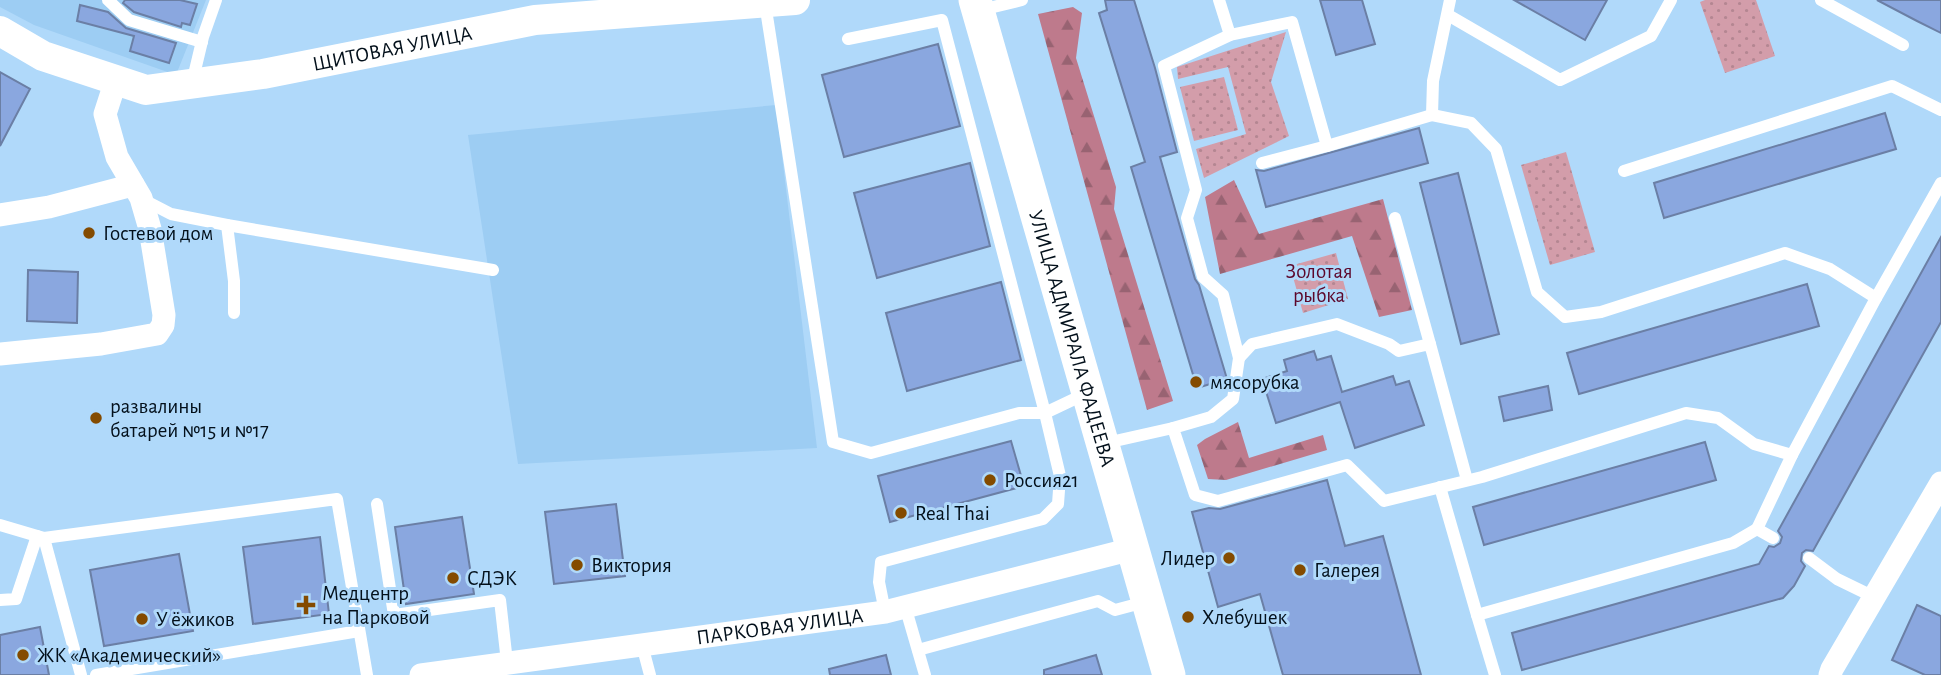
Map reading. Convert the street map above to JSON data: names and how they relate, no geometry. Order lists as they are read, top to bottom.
{
  "streets": {
    "main road": ["УЛИЦА АДМИРАЛА ФАДЕЕВА"],
    "street": ["ЩИТОВАЯ УЛИЦА", "ПАРКОВАЯ УЛИЦА"]
  },
  "crossings": [
    ["УЛИЦА АДМИРАЛА ФАДЕЕВА", "ПАРКОВАЯ УЛИЦА"]
  ],
  "parks": ["Золотая рыбка"],
  "places": {
    "other": [
      "Гостевой дом",
      "мясорубка",
      "развалины батарей №15 и №17",
      "Россия21",
      "Real Thai",
      "Лидер",
      "Виктория",
      "Галерея",
      "СДЭК",
      "Хлебушек",
      "У ёжиков",
      "ЖК «Академический»"
    ],
    "health": ["Медцентр на Парковой"]
  }
}
